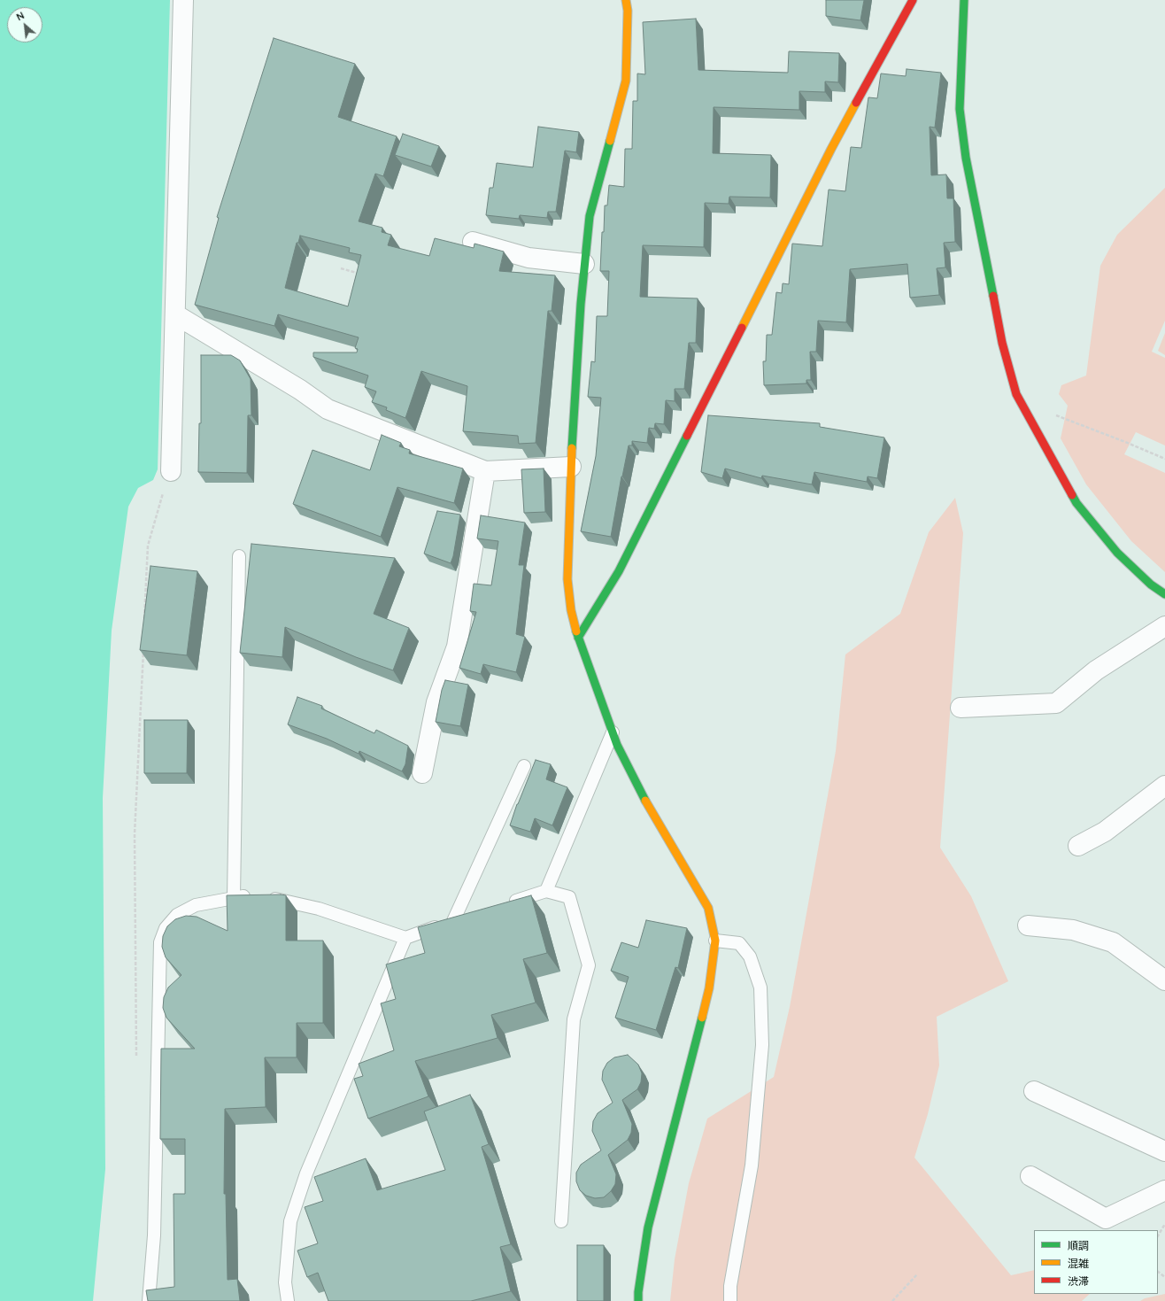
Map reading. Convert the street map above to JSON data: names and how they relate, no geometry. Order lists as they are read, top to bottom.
{
  "legend": ["順調", "混雑", "渋滞"],
  "north": "top left"
}
